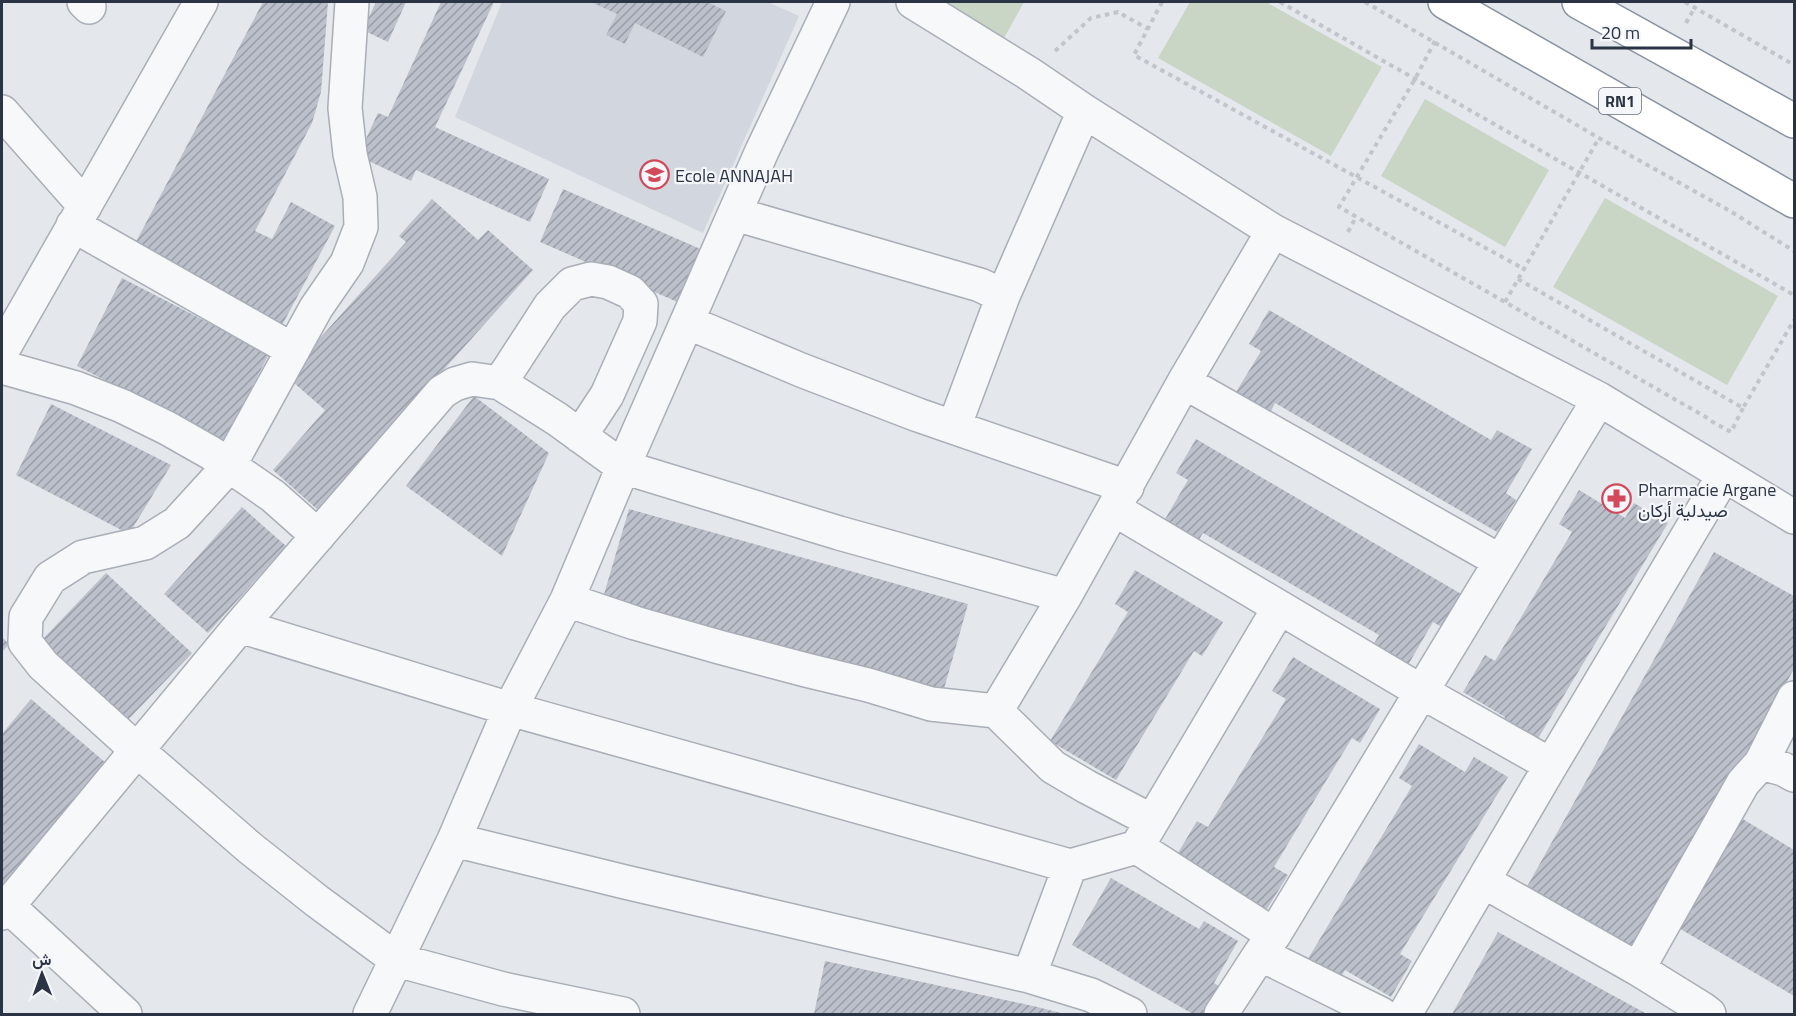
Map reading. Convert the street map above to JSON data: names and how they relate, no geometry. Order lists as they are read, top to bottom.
{
  "streets": {
    "highway": ["RN1"]
  },
  "places": {
    "school or university": ["Ecole ANNAJAH"],
    "pharmacy": ["Pharmacie Argane صيدلية أركان"]
  },
  "scale_bar": "20 m",
  "north": "top"
}
